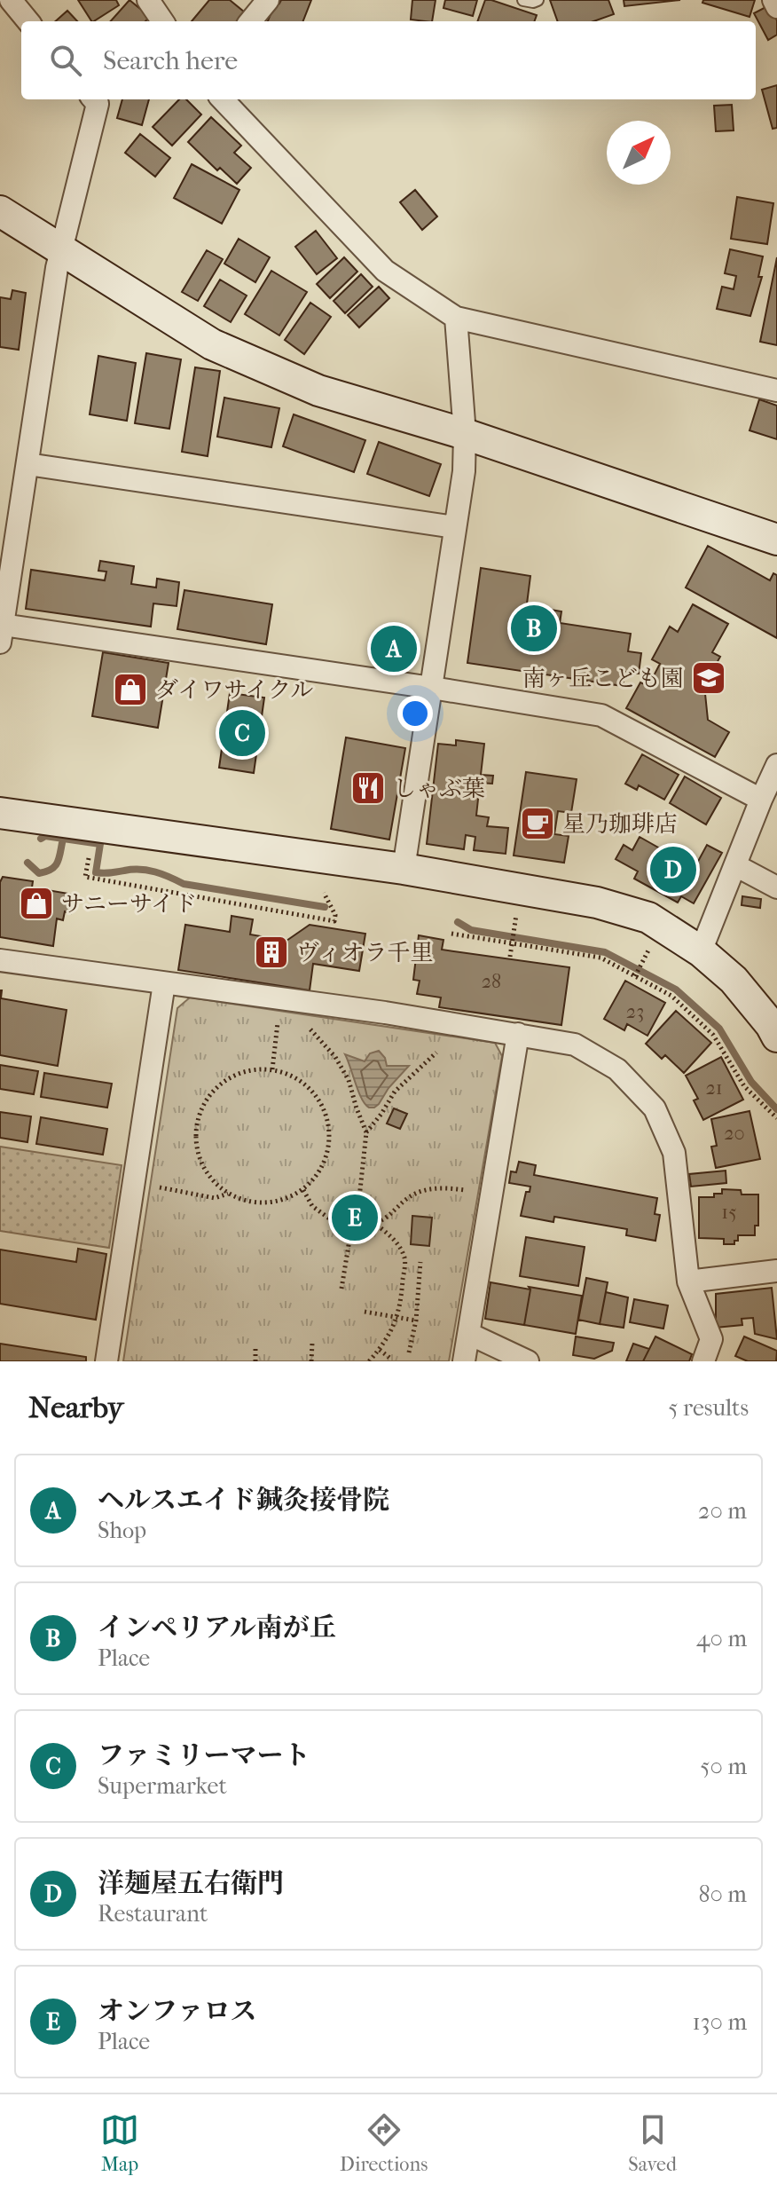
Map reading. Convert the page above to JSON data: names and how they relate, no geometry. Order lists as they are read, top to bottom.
{
  "places": {
    "school or university": ["南ヶ丘こども園"],
    "shop": ["ダイワサイクル", "サニーサイド"],
    "restaurant": ["しゃぶ葉"],
    "cafe": ["星乃珈琲店"],
    "building": ["ヴィオラ千里"]
  },
  "house_numbers": [
    "28",
    "23",
    "21",
    "20",
    "15"
  ],
  "north": "top right",
  "page": {
    "search": "Search here",
    "pins": [
      "B",
      "A",
      "C",
      "D",
      "E"
    ],
    "heading": ["Nearby", "5 results"],
    "list": [
      {
        "mark": "A",
        "name": "ヘルスエイド鍼灸接骨院",
        "note": "Shop",
        "value": "20 m"
      },
      {
        "mark": "B",
        "name": "インペリアル南が丘",
        "note": "Place",
        "value": "40 m"
      },
      {
        "mark": "C",
        "name": "ファミリーマート",
        "note": "Supermarket",
        "value": "50 m"
      },
      {
        "mark": "D",
        "name": "洋麺屋五右衛門",
        "note": "Restaurant",
        "value": "80 m"
      },
      {
        "mark": "E",
        "name": "オンファロス",
        "note": "Place",
        "value": "130 m"
      }
    ],
    "nav": ["Map", "Directions", "Saved"]
  }
}
